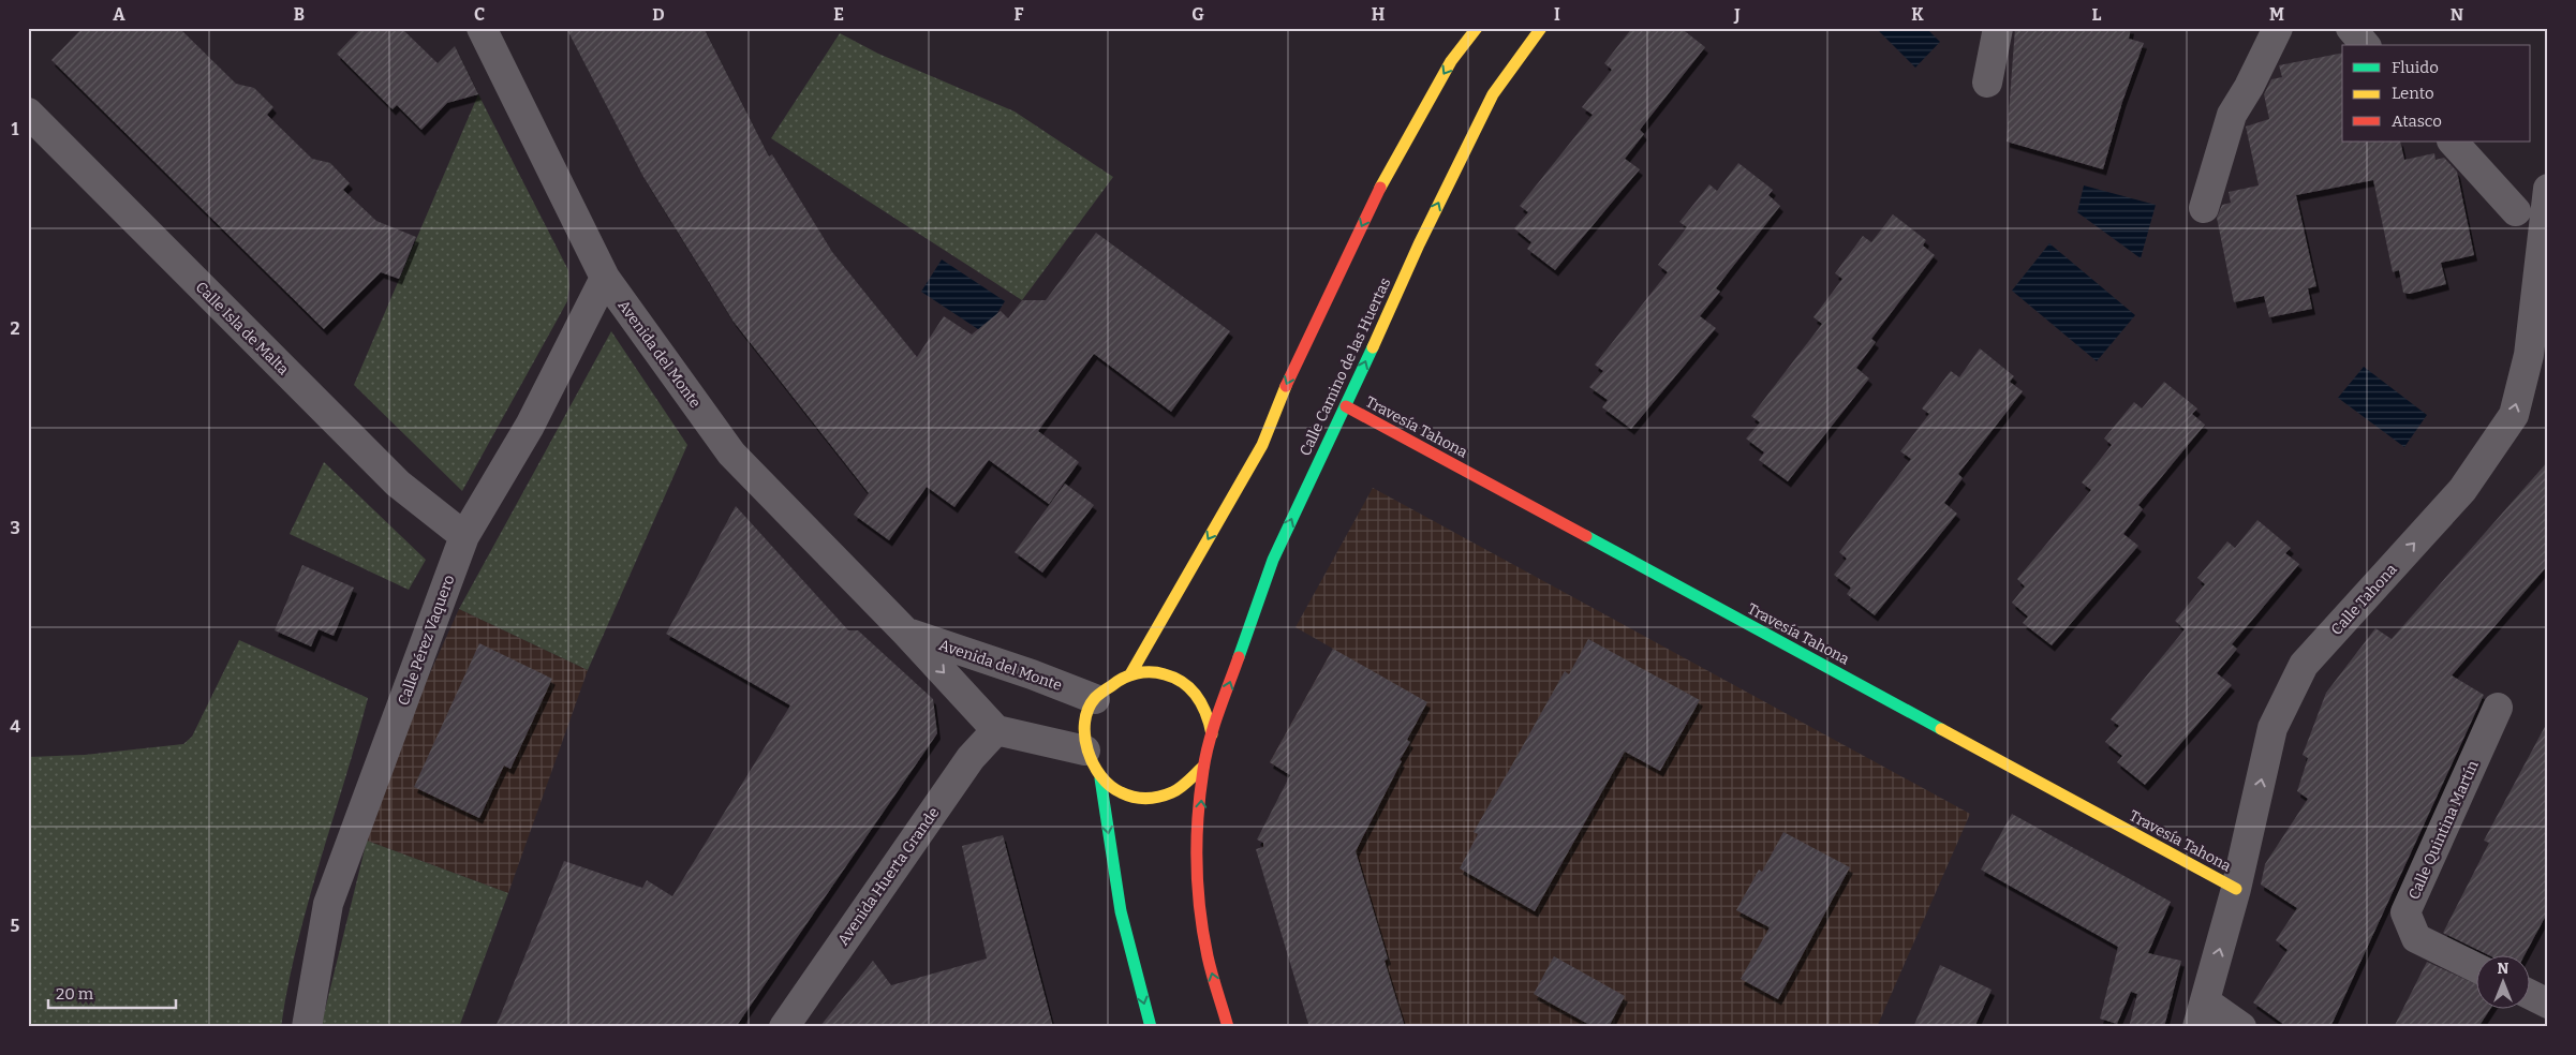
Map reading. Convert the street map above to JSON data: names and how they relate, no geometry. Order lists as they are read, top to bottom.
{
  "streets": {
    "main road": ["Calle Camino de las Huertas", "Travesía Tahona"],
    "street": [
      "Calle Isla de Malta",
      "Avenida del Monte",
      "Calle Tahona",
      "Calle Pérez Vaquero",
      "Calle Quintina Martín",
      "Avenida Huerta Grande"
    ]
  },
  "crossings": [
    ["Calle Isla de Malta", "Calle Pérez Vaquero"],
    ["Avenida del Monte", "Calle Camino de las Huertas"],
    ["Avenida del Monte", "Calle Pérez Vaquero"],
    ["Avenida del Monte", "Avenida Huerta Grande"],
    ["Calle Camino de las Huertas", "Travesía Tahona"],
    ["Travesía Tahona", "Calle Tahona"]
  ],
  "one_way": ["Calle Tahona"],
  "legend": ["Fluido", "Lento", "Atasco"],
  "scale_bar": "20 m",
  "north": "top",
  "grid": {
    "columns": [
      "A",
      "B",
      "C",
      "D",
      "E",
      "F",
      "G",
      "H",
      "I",
      "J",
      "K",
      "L",
      "M",
      "N"
    ],
    "rows": [
      "1",
      "2",
      "3",
      "4",
      "5"
    ]
  }
}
